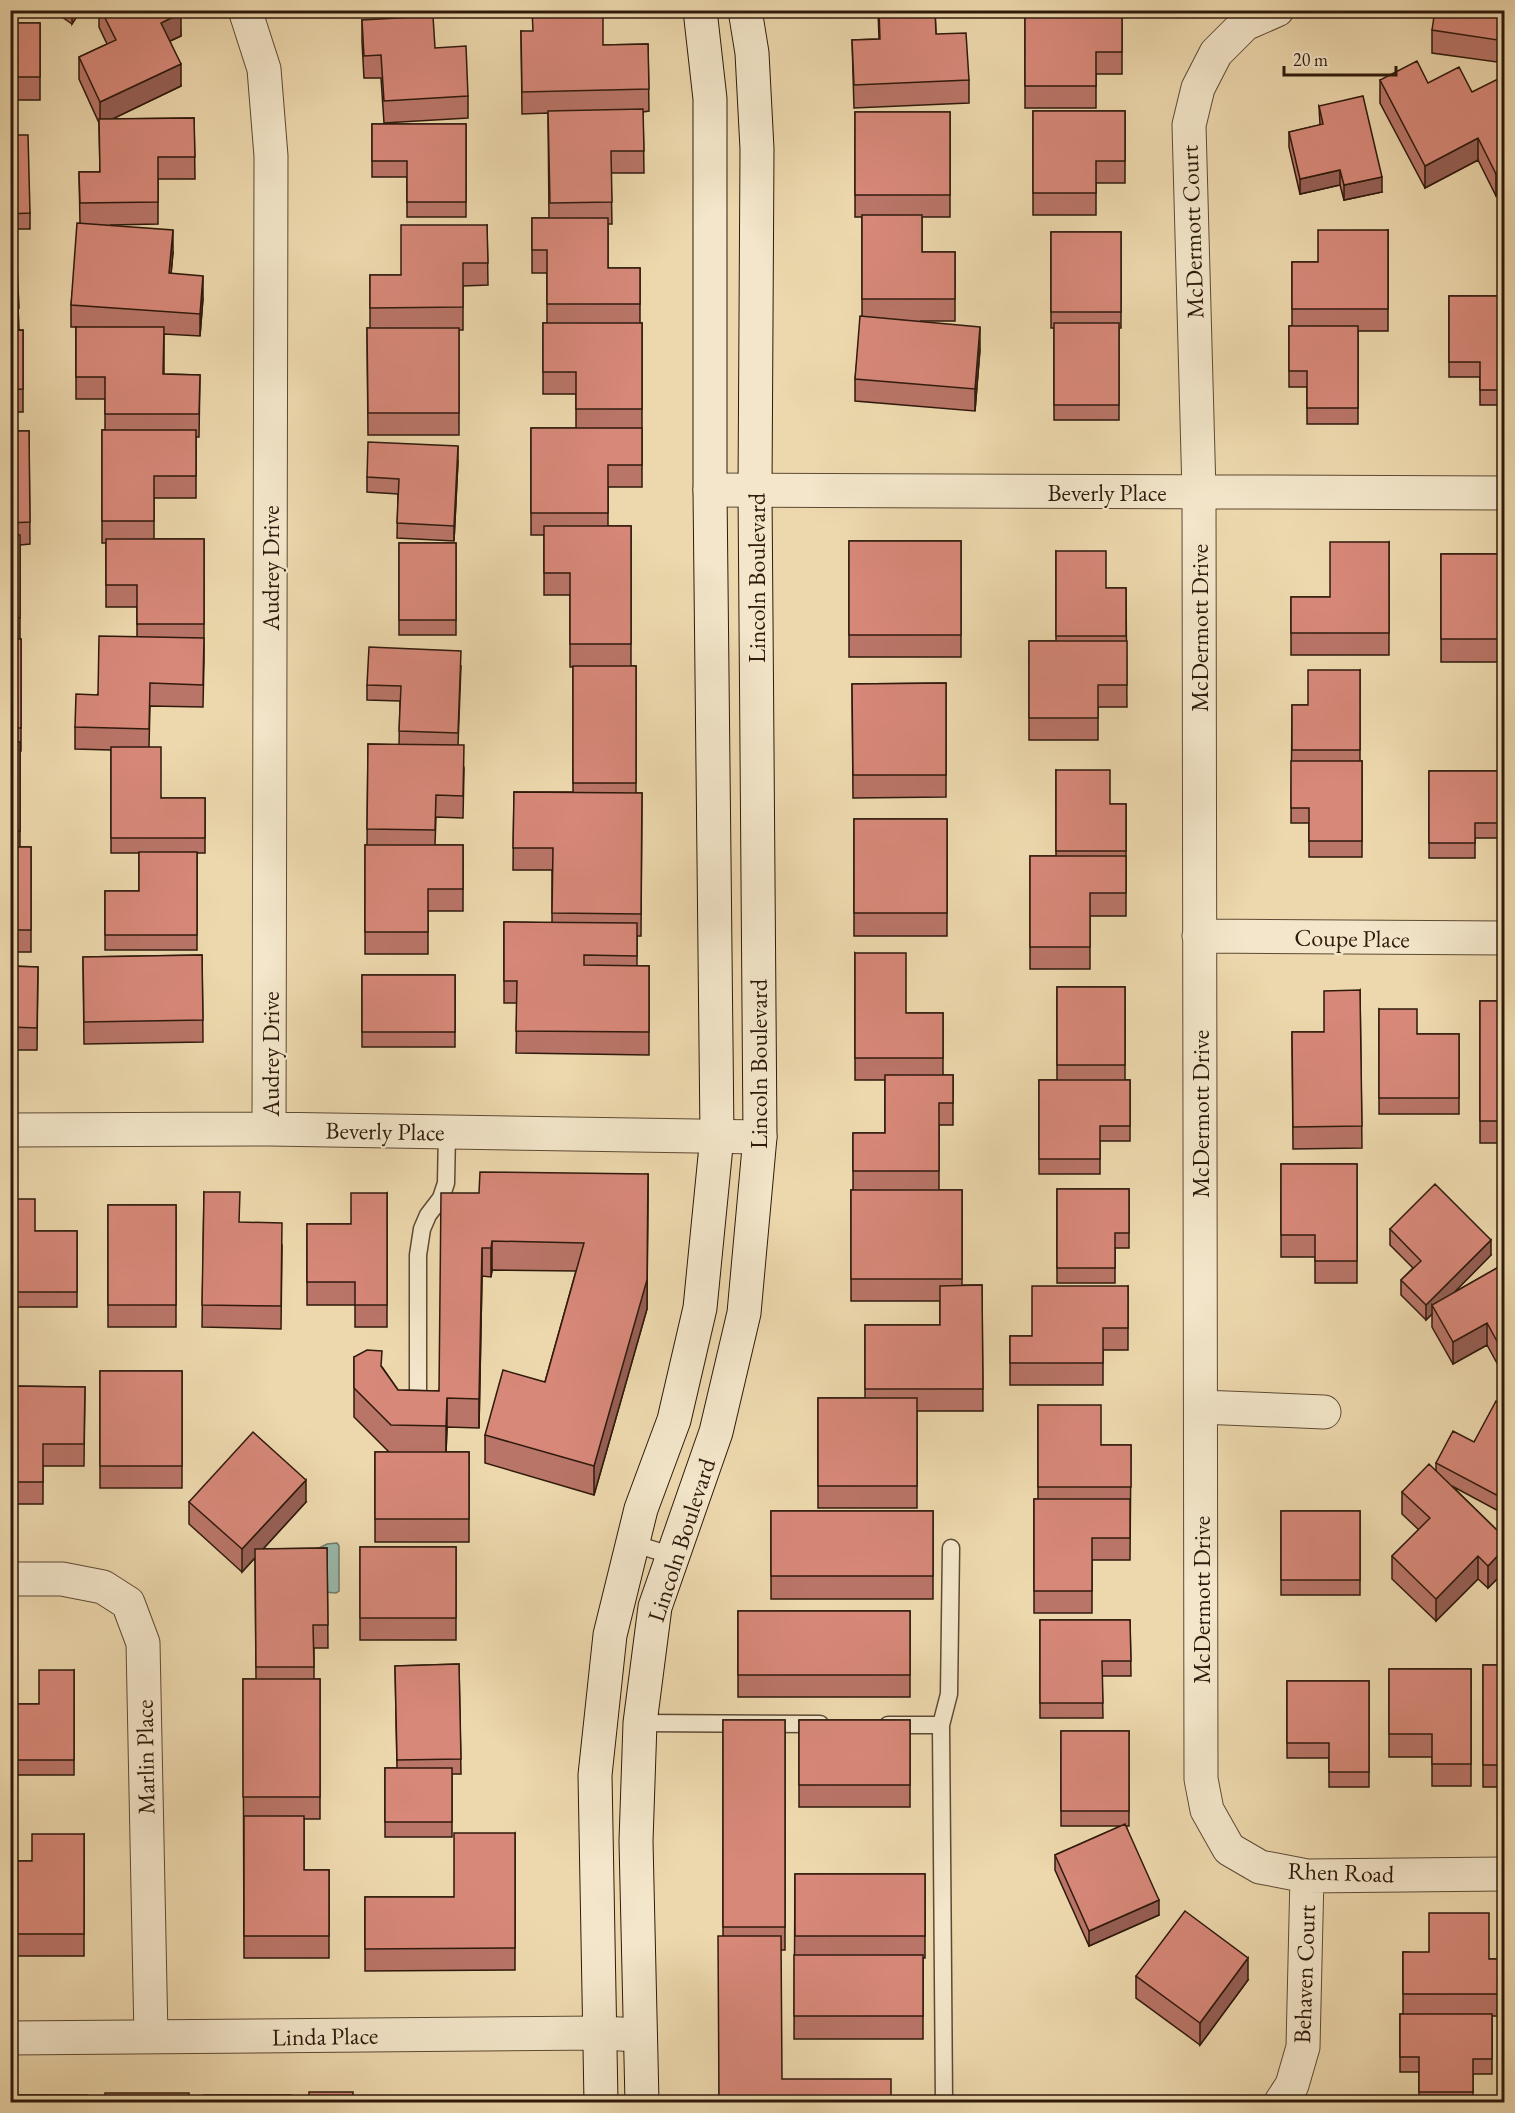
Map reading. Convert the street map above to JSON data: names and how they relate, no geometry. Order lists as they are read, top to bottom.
{
  "streets": {
    "street": [
      "McDermott Court",
      "Beverly Place",
      "Audrey Drive",
      "Lincoln Boulevard",
      "McDermott Drive",
      "Coupe Place",
      "Marlin Place",
      "Rhen Road",
      "Behaven Court",
      "Linda Place"
    ]
  },
  "crossings": [
    ["McDermott Court", "Beverly Place"],
    ["McDermott Court", "McDermott Drive"],
    ["Beverly Place", "Audrey Drive"],
    ["Beverly Place", "Lincoln Boulevard"],
    ["Beverly Place", "McDermott Drive"],
    ["Lincoln Boulevard", "Linda Place"],
    ["McDermott Drive", "Coupe Place"],
    ["McDermott Drive", "Rhen Road"],
    ["Marlin Place", "Linda Place"],
    ["Rhen Road", "Behaven Court"]
  ],
  "scale_bar": "20 m"
}
